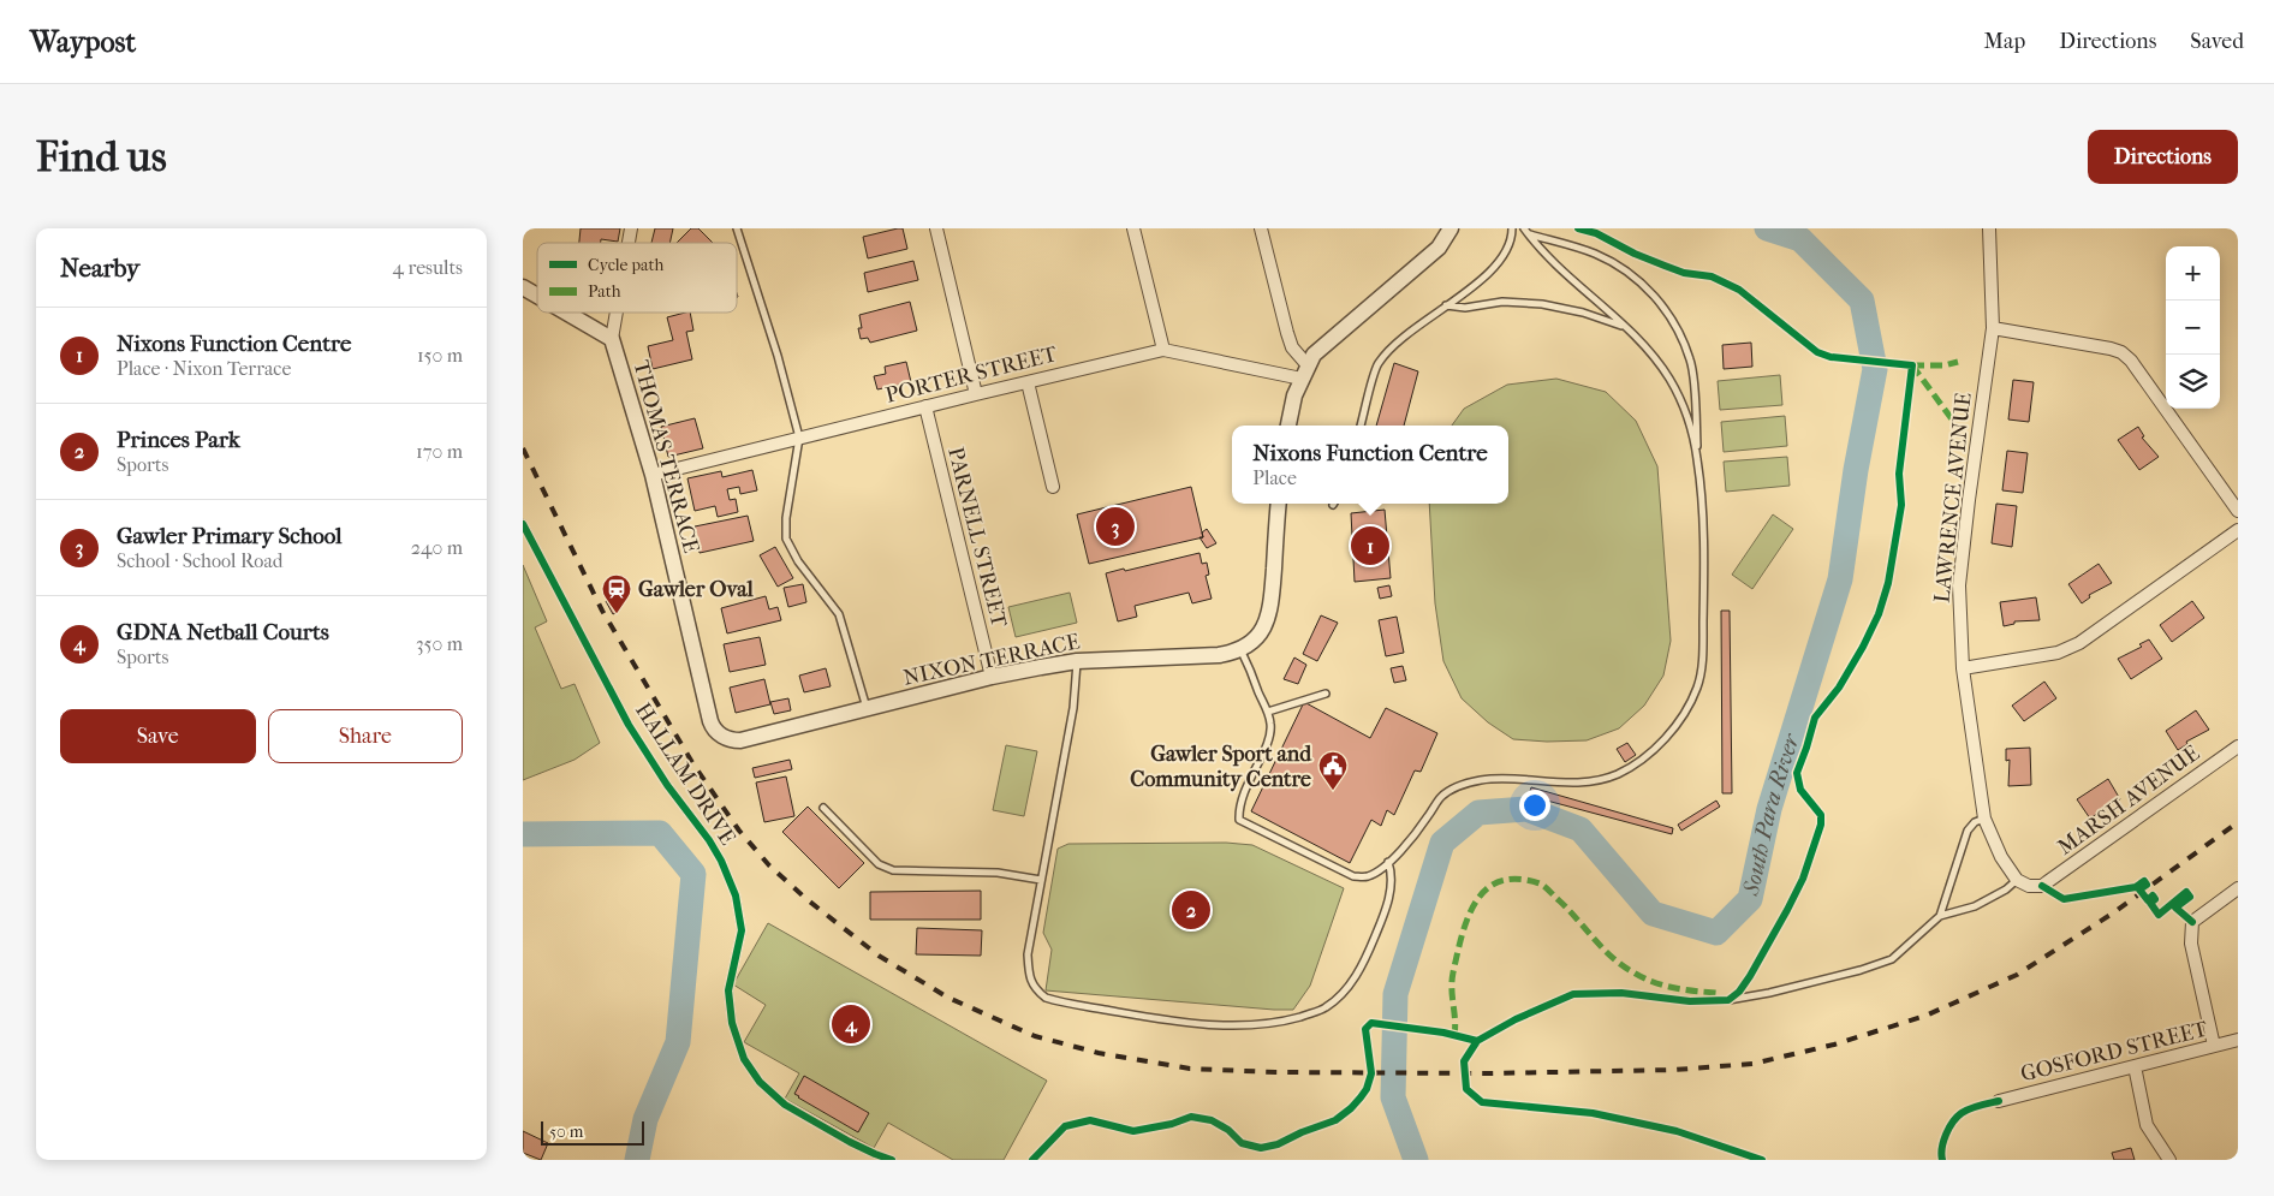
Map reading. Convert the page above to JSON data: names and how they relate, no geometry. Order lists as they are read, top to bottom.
{
  "streets": {
    "street": [
      "PORTER STREET",
      "THOMAS TERRACE",
      "LAWRENCE AVENUE",
      "PARNELL STREET",
      "NIXON TERRACE",
      "MARSH AVENUE",
      "GOSFORD STREET"
    ],
    "lane": ["HALLAM DRIVE"]
  },
  "crossings": [
    ["PORTER STREET", "THOMAS TERRACE"],
    ["PORTER STREET", "PARNELL STREET"],
    ["THOMAS TERRACE", "NIXON TERRACE"],
    ["LAWRENCE AVENUE", "MARSH AVENUE"],
    ["PARNELL STREET", "NIXON TERRACE"]
  ],
  "water": ["South Para River"],
  "places": {
    "station": ["Gawler Oval"],
    "public building": ["Gawler Sport and Community Centre"]
  },
  "legend": ["Cycle path", "Path"],
  "scale_bar": "50 m",
  "page": {
    "header": "Waypost",
    "nav": ["Map", "Directions", "Saved"],
    "buttons": [
      "Directions",
      ["Save", "Share"]
    ],
    "title": "Find us",
    "heading": ["Nearby", "4 results"],
    "map_buttons": ["+", "−"],
    "list": [
      {
        "mark": "1",
        "name": "Nixons Function Centre",
        "note": "Place · Nixon Terrace",
        "value": "150 m"
      },
      {
        "mark": "2",
        "name": "Princes Park",
        "note": "Sports",
        "value": "170 m"
      },
      {
        "mark": "3",
        "name": "Gawler Primary School",
        "note": "School · School Road",
        "value": "240 m"
      },
      {
        "mark": "4",
        "name": "GDNA Netball Courts",
        "note": "Sports",
        "value": "350 m"
      }
    ],
    "popup": ["Nixons Function Centre", "Place"],
    "pins": [
      "3",
      "1",
      "2",
      "4"
    ],
    "scale": "50 m"
  }
}
